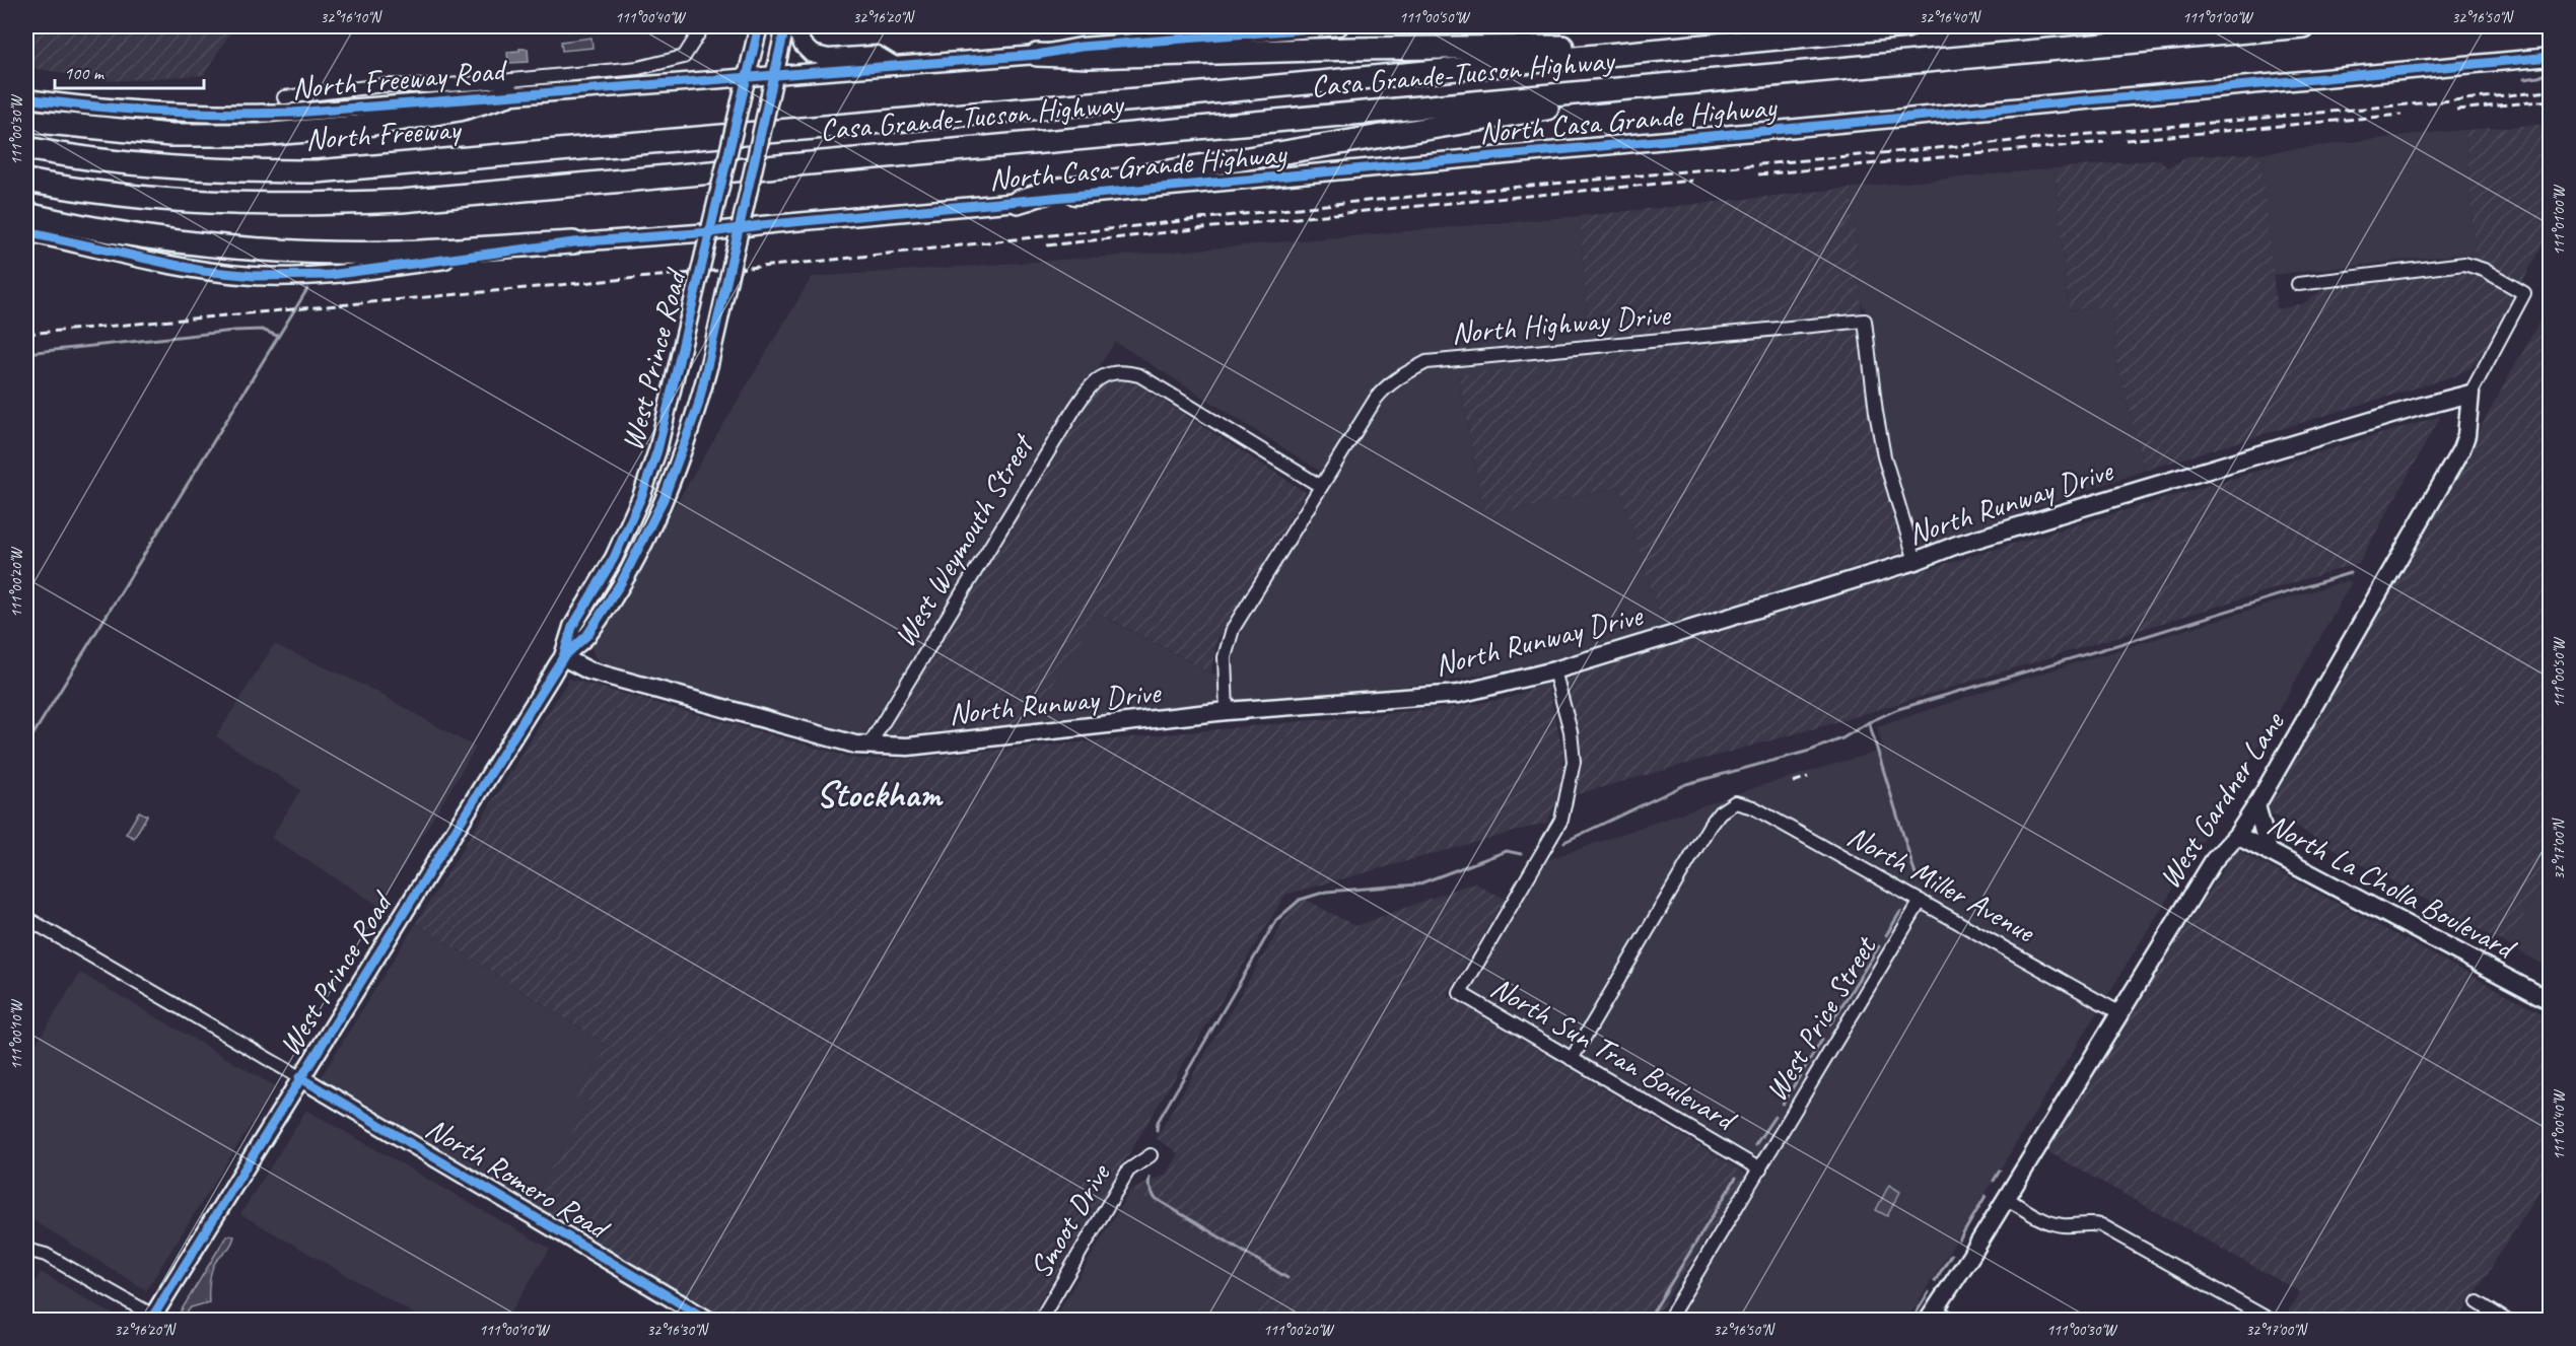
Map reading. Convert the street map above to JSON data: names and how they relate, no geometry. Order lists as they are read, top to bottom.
{
  "streets": {
    "highway": ["Casa Grande-Tucson Highway", "North Freeway"],
    "main road": [
      "North Freeway Road",
      "North Casa Grande Highway",
      "West Prince Road",
      "North Runway Drive",
      "West Gardner Lane",
      "North La Cholla Boulevard",
      "North Romero Road"
    ],
    "street": [
      "North Highway Drive",
      "West Weymouth Street",
      "North Miller Avenue",
      "West Price Street",
      "North Sun Tran Boulevard",
      "Smoot Drive"
    ]
  },
  "crossings": [
    ["Casa Grande-Tucson Highway", "North Freeway"],
    ["North Freeway Road", "West Prince Road"],
    ["North Casa Grande Highway", "West Prince Road"],
    ["North Highway Drive", "North Runway Drive"],
    ["North Highway Drive", "West Weymouth Street"],
    ["West Prince Road", "North Runway Drive"],
    ["West Prince Road", "North Romero Road"],
    ["North Runway Drive", "West Weymouth Street"],
    ["North Runway Drive", "West Gardner Lane"],
    ["North Runway Drive", "North Sun Tran Boulevard"],
    ["West Gardner Lane", "North Miller Avenue"],
    ["West Gardner Lane", "North La Cholla Boulevard"],
    ["North Miller Avenue", "West Price Street"],
    ["North Miller Avenue", "North Sun Tran Boulevard"],
    ["West Price Street", "North Sun Tran Boulevard"]
  ],
  "districts": ["Stockham"],
  "scale_bar": "100 m",
  "coordinates": [
    "32°16'10\"N",
    "111°00'40\"W",
    "32°16'20\"N",
    "111°00'50\"W",
    "32°16'40\"N",
    "111°01'00\"W",
    "32°16'50\"N",
    "111°00'30\"W",
    "111°00'20\"W",
    "32°17'00\"N",
    "111°00'10\"W",
    "32°16'30\"N"
  ]
}
